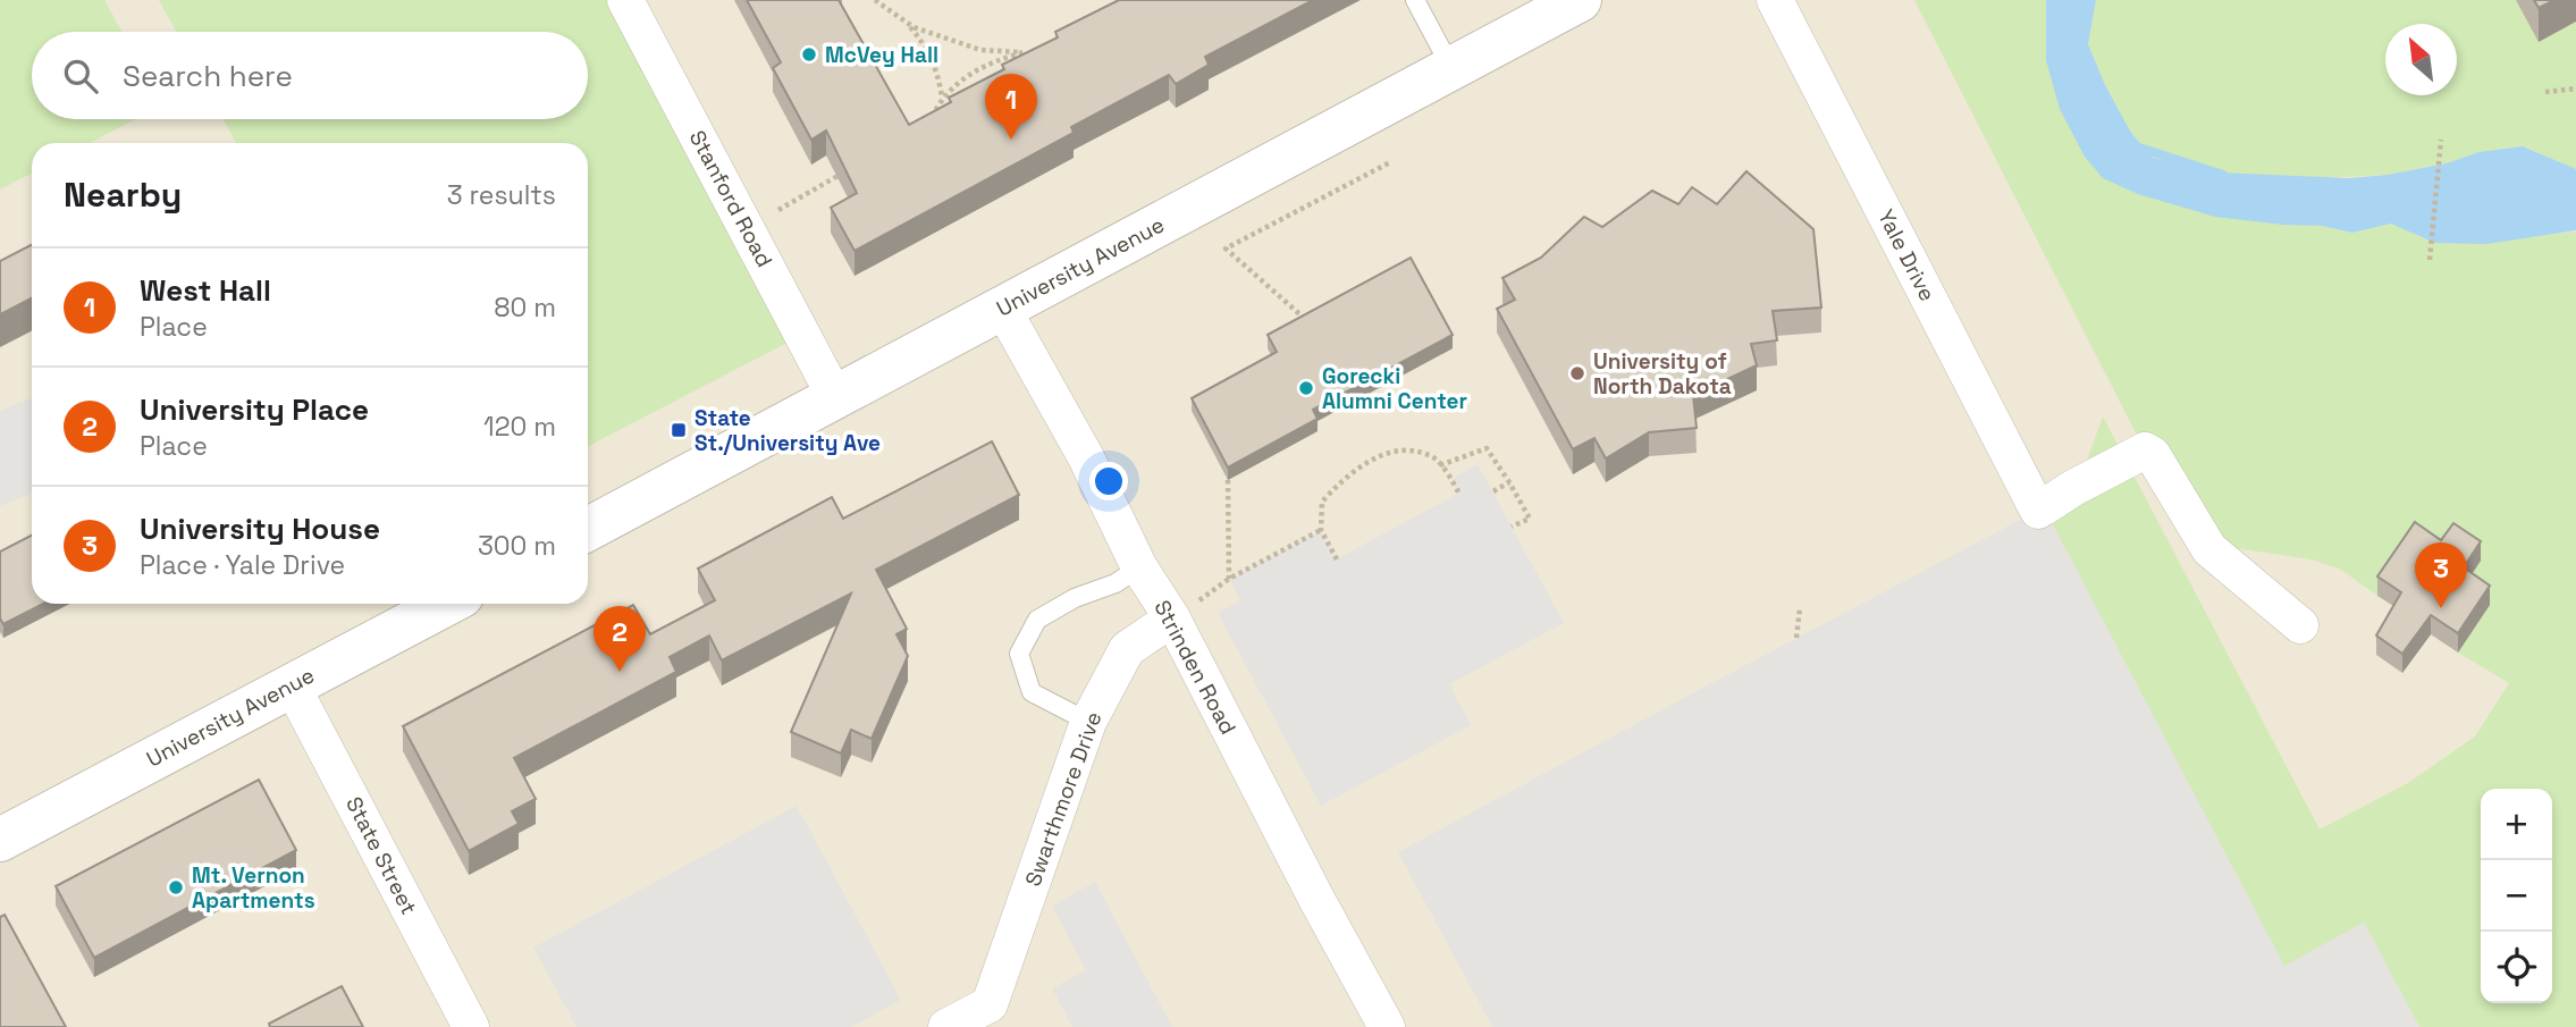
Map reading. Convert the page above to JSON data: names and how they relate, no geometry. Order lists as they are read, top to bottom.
{
  "streets": {
    "street": [
      "Stanford Road",
      "Yale Drive",
      "University Avenue",
      "Strinden Road",
      "Swarthmore Drive",
      "State Street"
    ]
  },
  "crossings": [
    ["Stanford Road", "University Avenue"],
    ["University Avenue", "Strinden Road"],
    ["University Avenue", "State Street"],
    ["Strinden Road", "Swarthmore Drive"]
  ],
  "places": {
    "other": [
      "McVey Hall",
      "University of North Dakota",
      "Gorecki Alumni Center",
      "Mt. Vernon Apartments"
    ],
    "transit": ["State St./University Ave"]
  },
  "north": "top left",
  "page": {
    "search": "Search here",
    "pins": ["1", "3", "2"],
    "heading": ["Nearby", "3 results"],
    "list": [
      {
        "mark": "1",
        "name": "West Hall",
        "note": "Place",
        "value": "80 m"
      },
      {
        "mark": "2",
        "name": "University Place",
        "note": "Place",
        "value": "120 m"
      },
      {
        "mark": "3",
        "name": "University House",
        "note": "Place · Yale Drive",
        "value": "300 m"
      }
    ],
    "map_buttons": ["+", "−"]
  }
}
